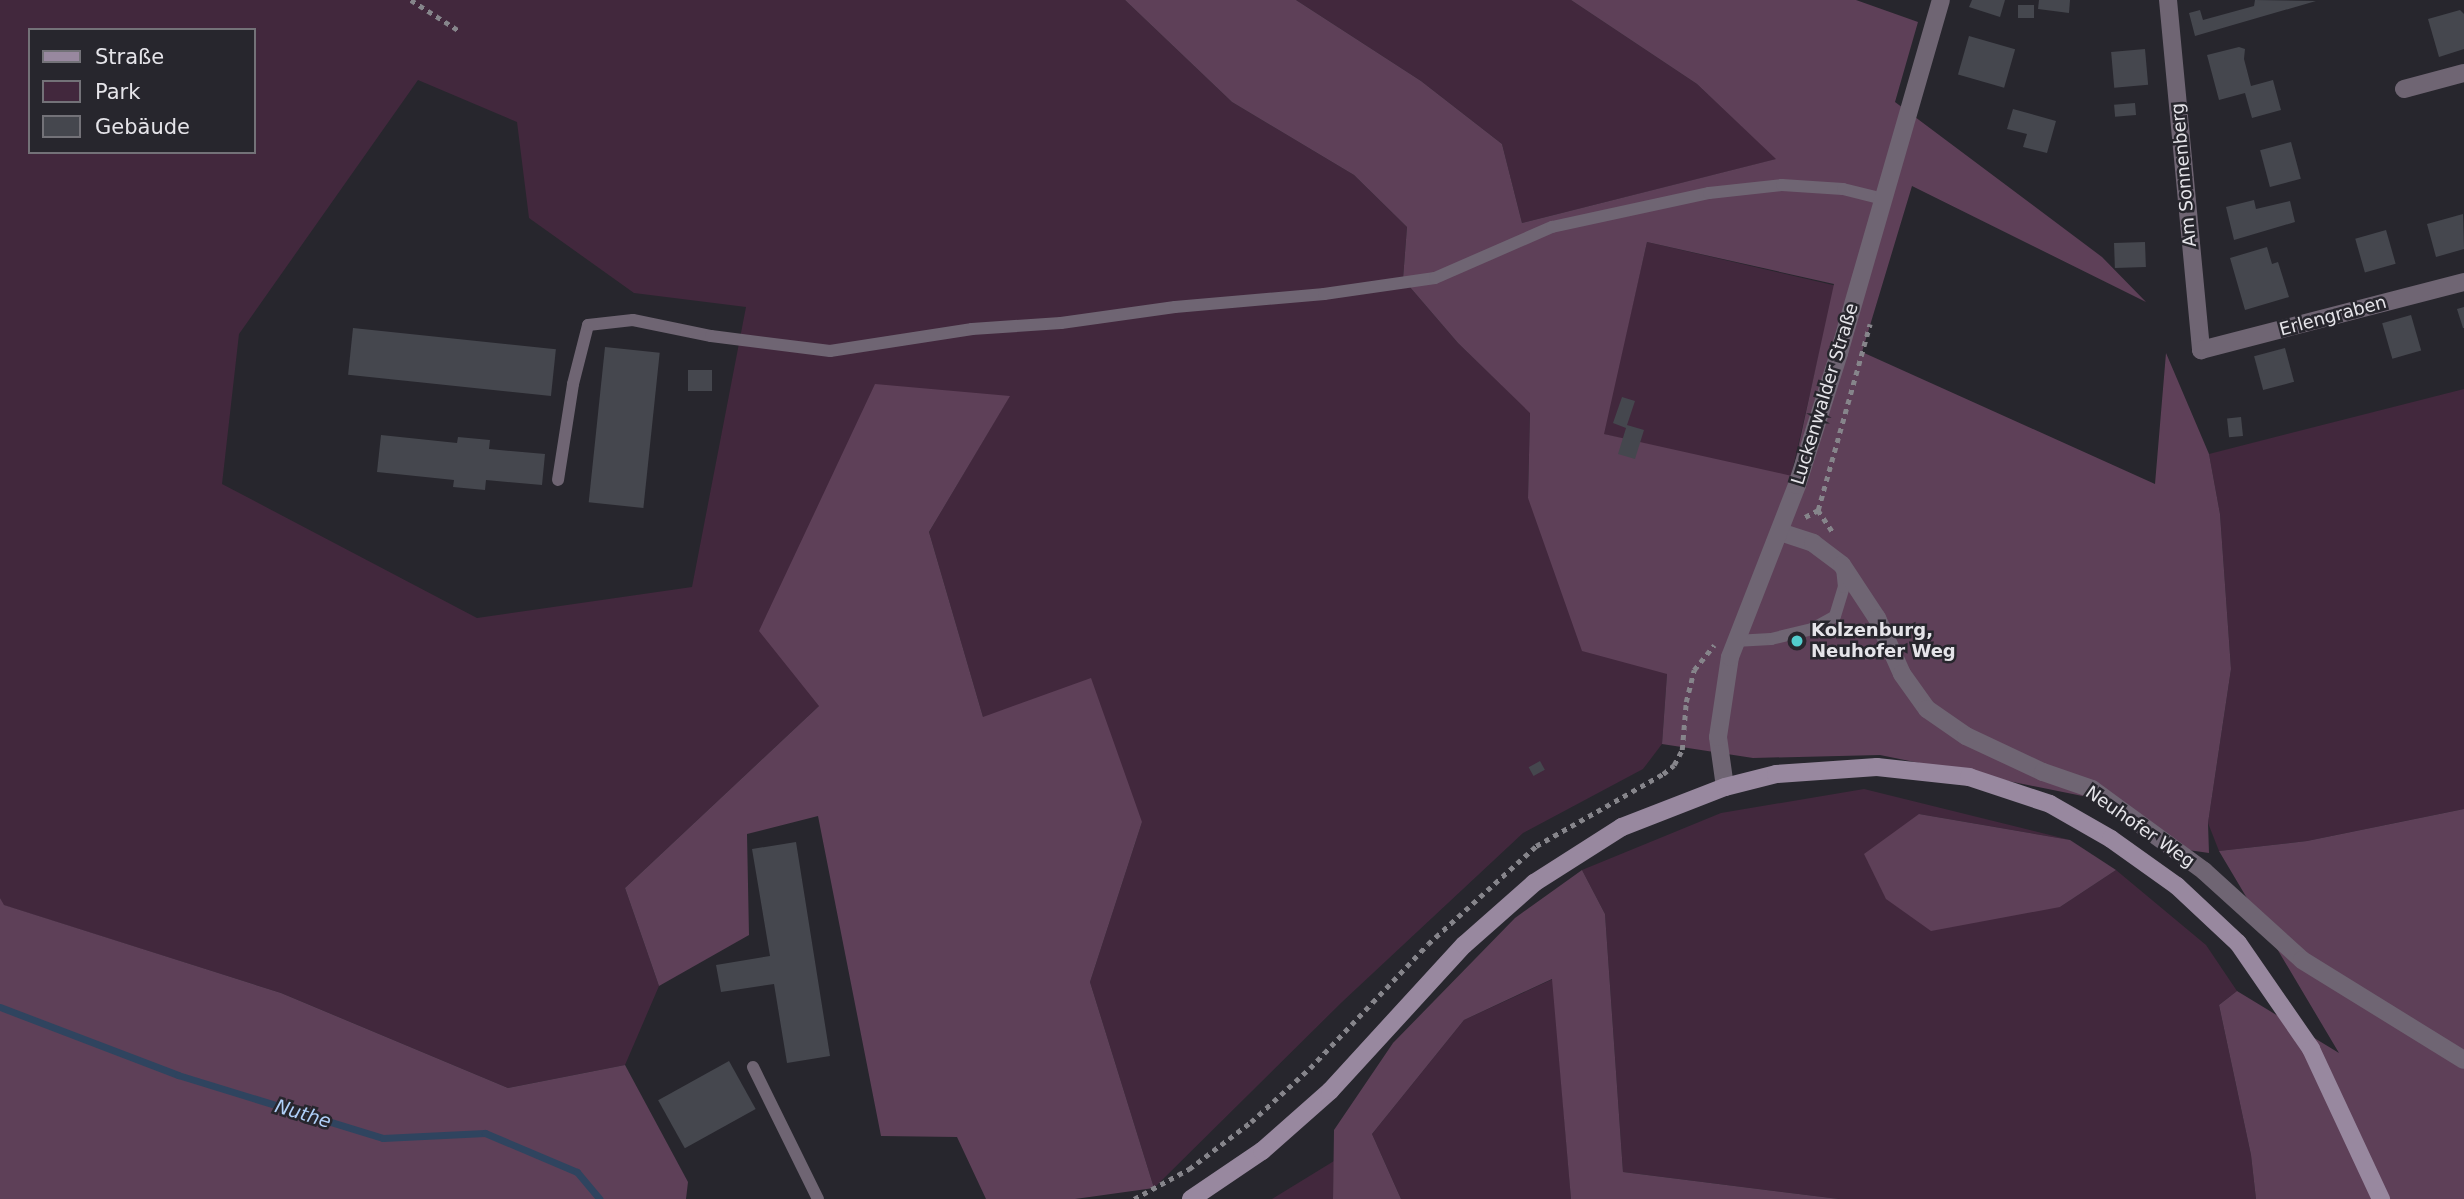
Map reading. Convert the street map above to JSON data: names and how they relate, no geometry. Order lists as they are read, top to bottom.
{
  "streets": {
    "street": [
      "Am Sonnenberg",
      "Erlengraben",
      "Luckenwalder Straße",
      "Neuhofer Weg"
    ]
  },
  "crossings": [
    ["Am Sonnenberg", "Erlengraben"],
    ["Luckenwalder Straße", "Neuhofer Weg"]
  ],
  "water": ["Nuthe"],
  "places": ["Kolzenburg, Neuhofer Weg"],
  "legend": ["Straße", "Park", "Gebäude"]
}
